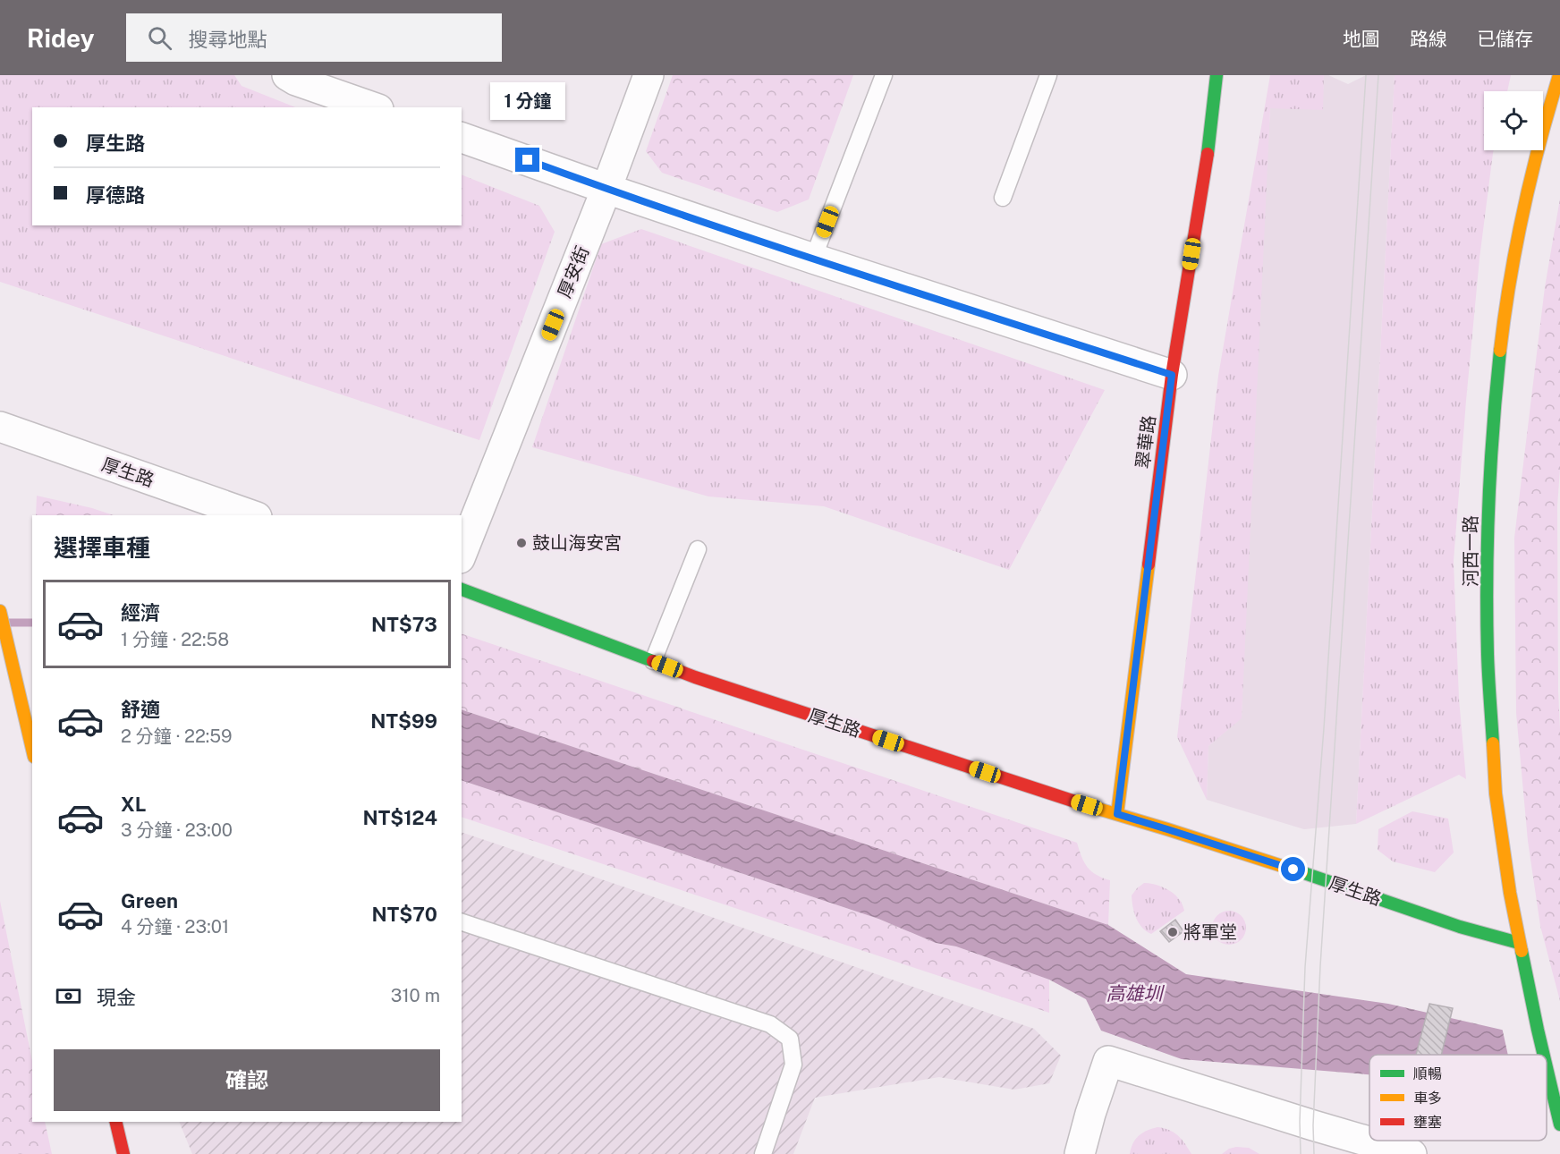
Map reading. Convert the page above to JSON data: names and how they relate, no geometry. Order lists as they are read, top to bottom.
{
  "streets": {
    "street": [
      "厚安街",
      "翠華路",
      "厚生路",
      "河西一路"
    ]
  },
  "crossings": [
    ["翠華路", "厚生路"],
    ["厚生路", "河西一路"]
  ],
  "water": ["高雄圳"],
  "places": ["鼓山海安宮", "將軍堂"],
  "legend": ["順暢", "車多", "壅塞"],
  "page": {
    "header": "Ridey",
    "search": "搜尋地點",
    "nav": ["地圖", "路線", "已儲存"],
    "bubble": "1 分鐘",
    "banner": ["厚生路", "厚德路"],
    "heading": "選擇車種",
    "list": [
      {
        "name": "經濟",
        "note": "1 分鐘 · 22:58",
        "value": "NT$73"
      },
      {
        "name": "舒適",
        "note": "2 分鐘 · 22:59",
        "value": "NT$99"
      },
      {
        "name": "XL",
        "note": "3 分鐘 · 23:00",
        "value": "NT$124"
      },
      {
        "name": "Green",
        "note": "4 分鐘 · 23:01",
        "value": "NT$70"
      }
    ],
    "pay": ["現金", "310 m"],
    "buttons": "確認"
  }
}
